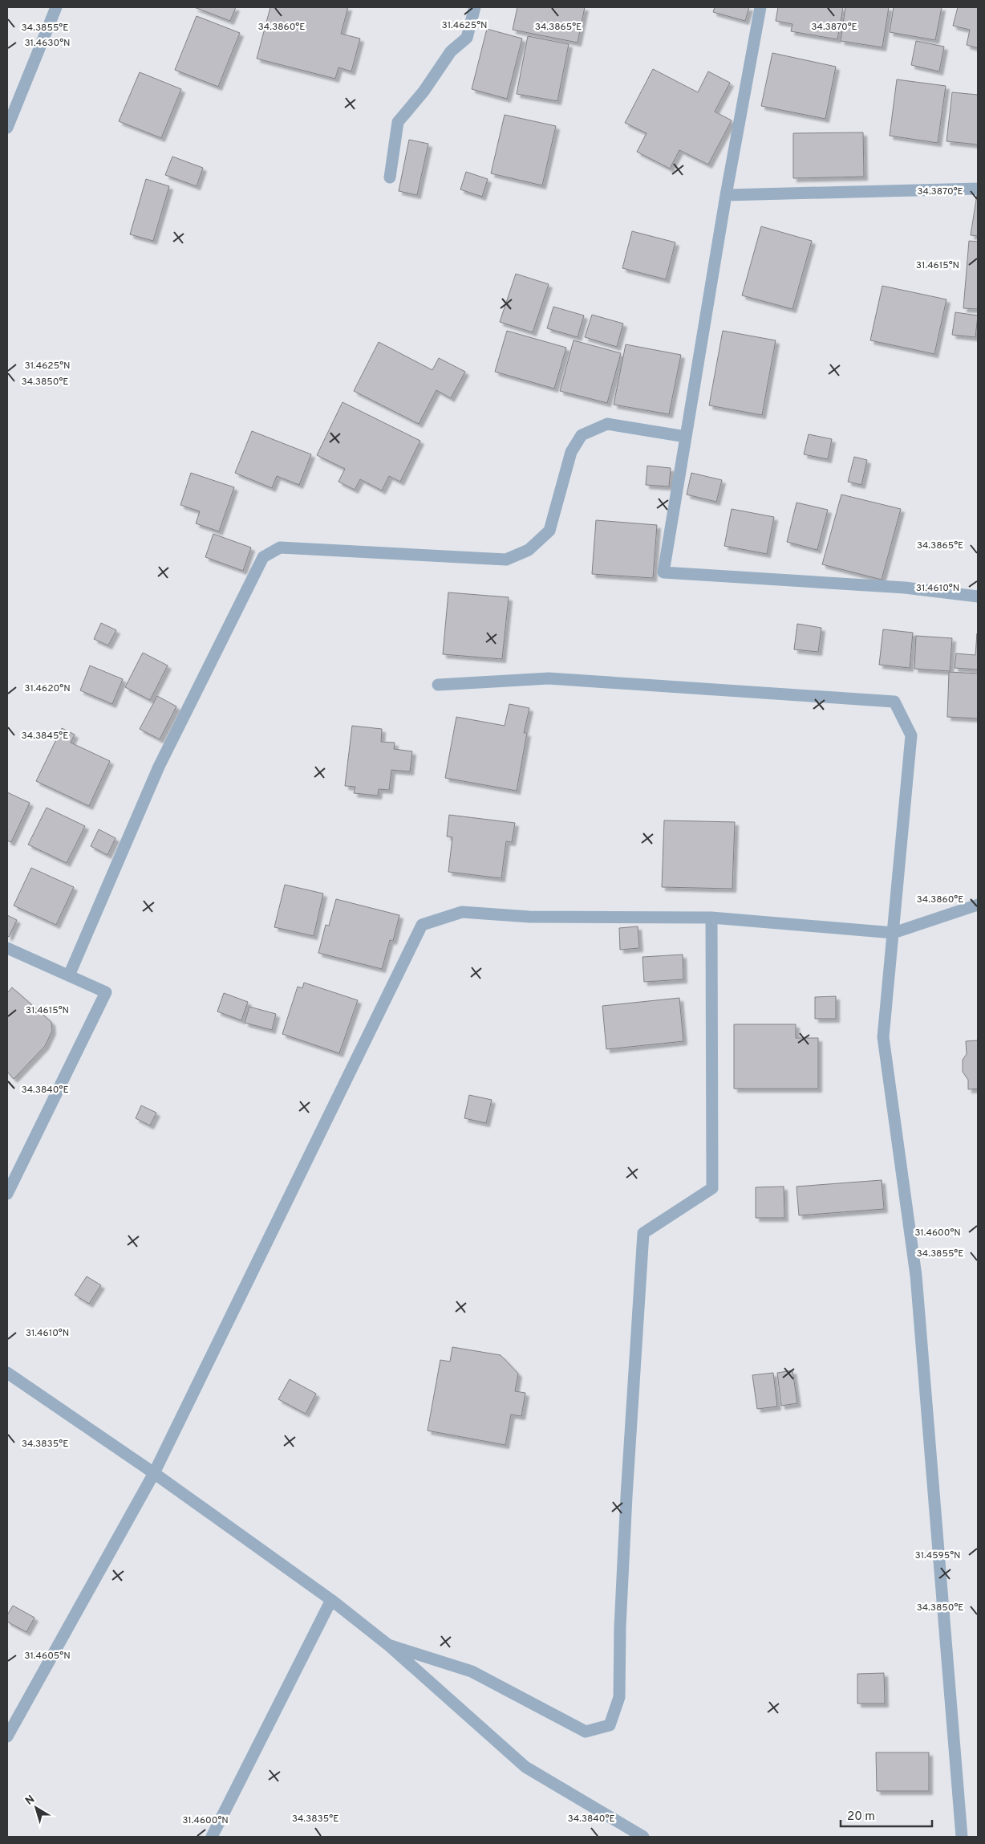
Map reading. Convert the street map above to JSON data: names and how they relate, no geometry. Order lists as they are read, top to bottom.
{
  "scale_bar": "20 m",
  "north": "top left",
  "coordinates": [
    "31.4625°N",
    "34.3860°E",
    "34.3865°E",
    "34.3870°E",
    "34.3855°E",
    "31.4630°N",
    "31.4615°N",
    "34.3850°E",
    "31.4610°N",
    "31.4620°N",
    "34.3845°E",
    "34.3840°E",
    "31.4600°N",
    "34.3835°E",
    "31.4595°N",
    "31.4605°N"
  ]
}
